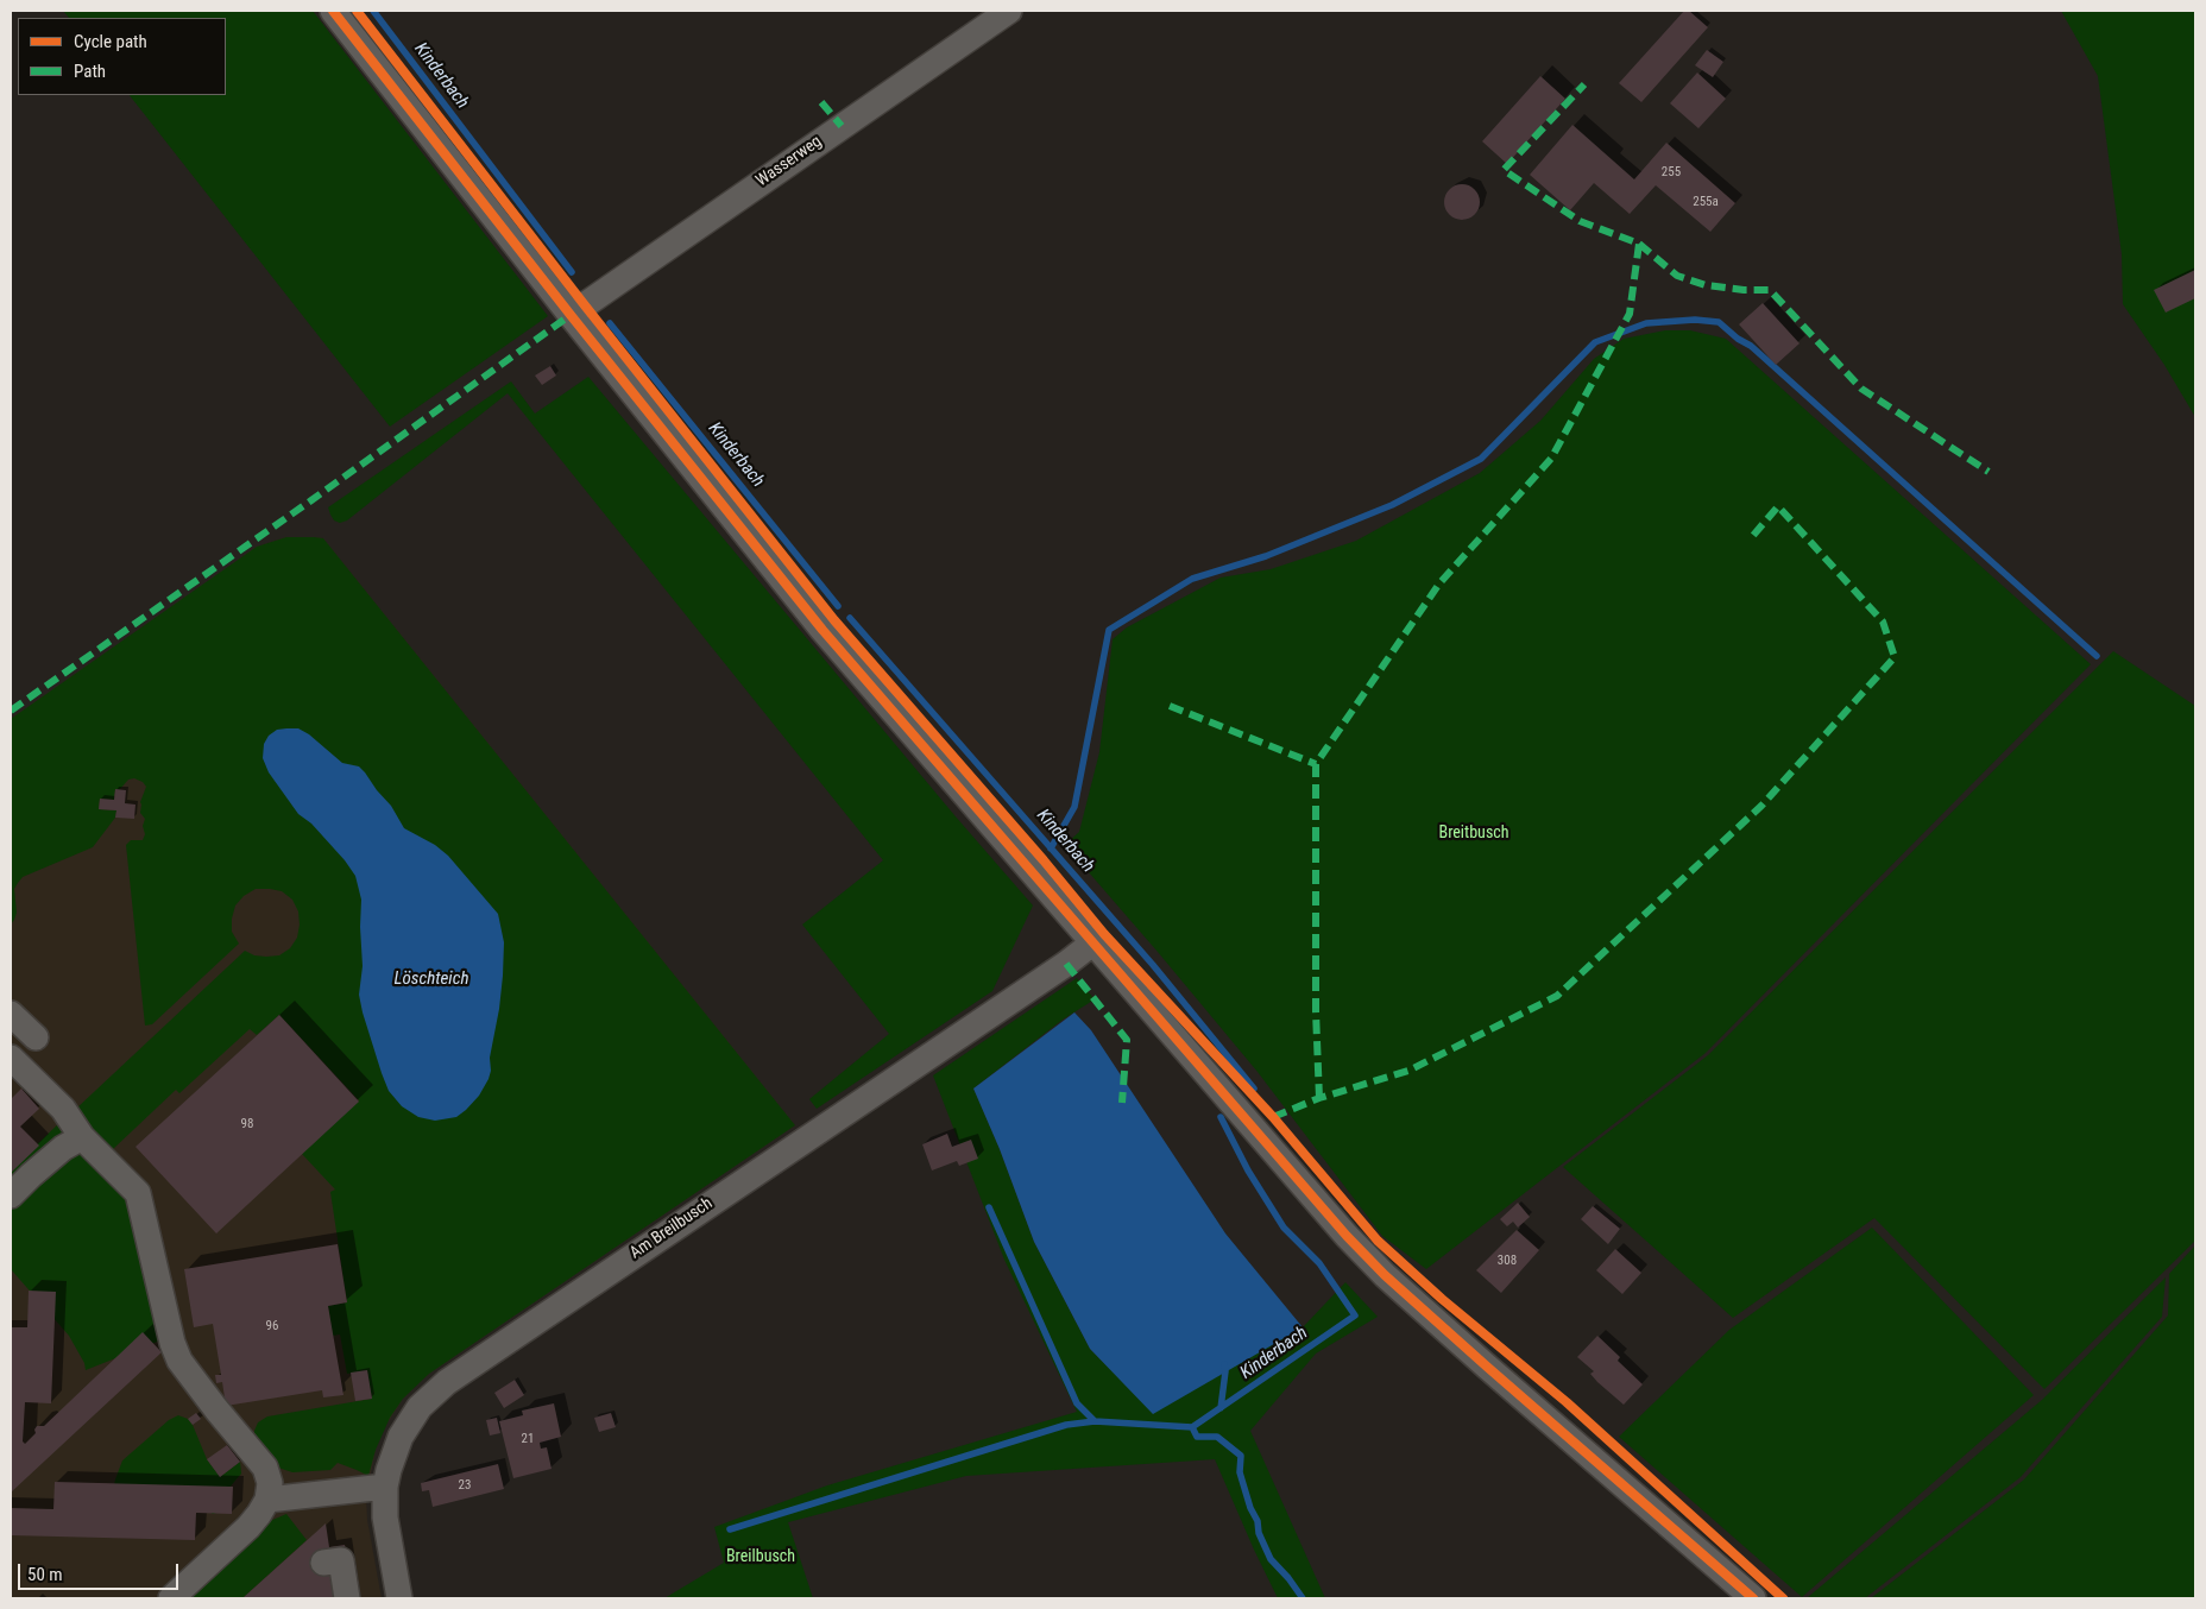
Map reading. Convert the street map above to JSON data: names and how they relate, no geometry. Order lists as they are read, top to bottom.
{
  "streets": {
    "street": ["Wasserweg", "Am Breilbusch"]
  },
  "water": ["Kinderbach", "Löschteich"],
  "parks": ["Breitbusch", "Breilbusch"],
  "house_numbers": [
    "255",
    "255a",
    "98",
    "308",
    "96",
    "21",
    "23"
  ],
  "legend": ["Cycle path", "Path"],
  "scale_bar": "50 m"
}
